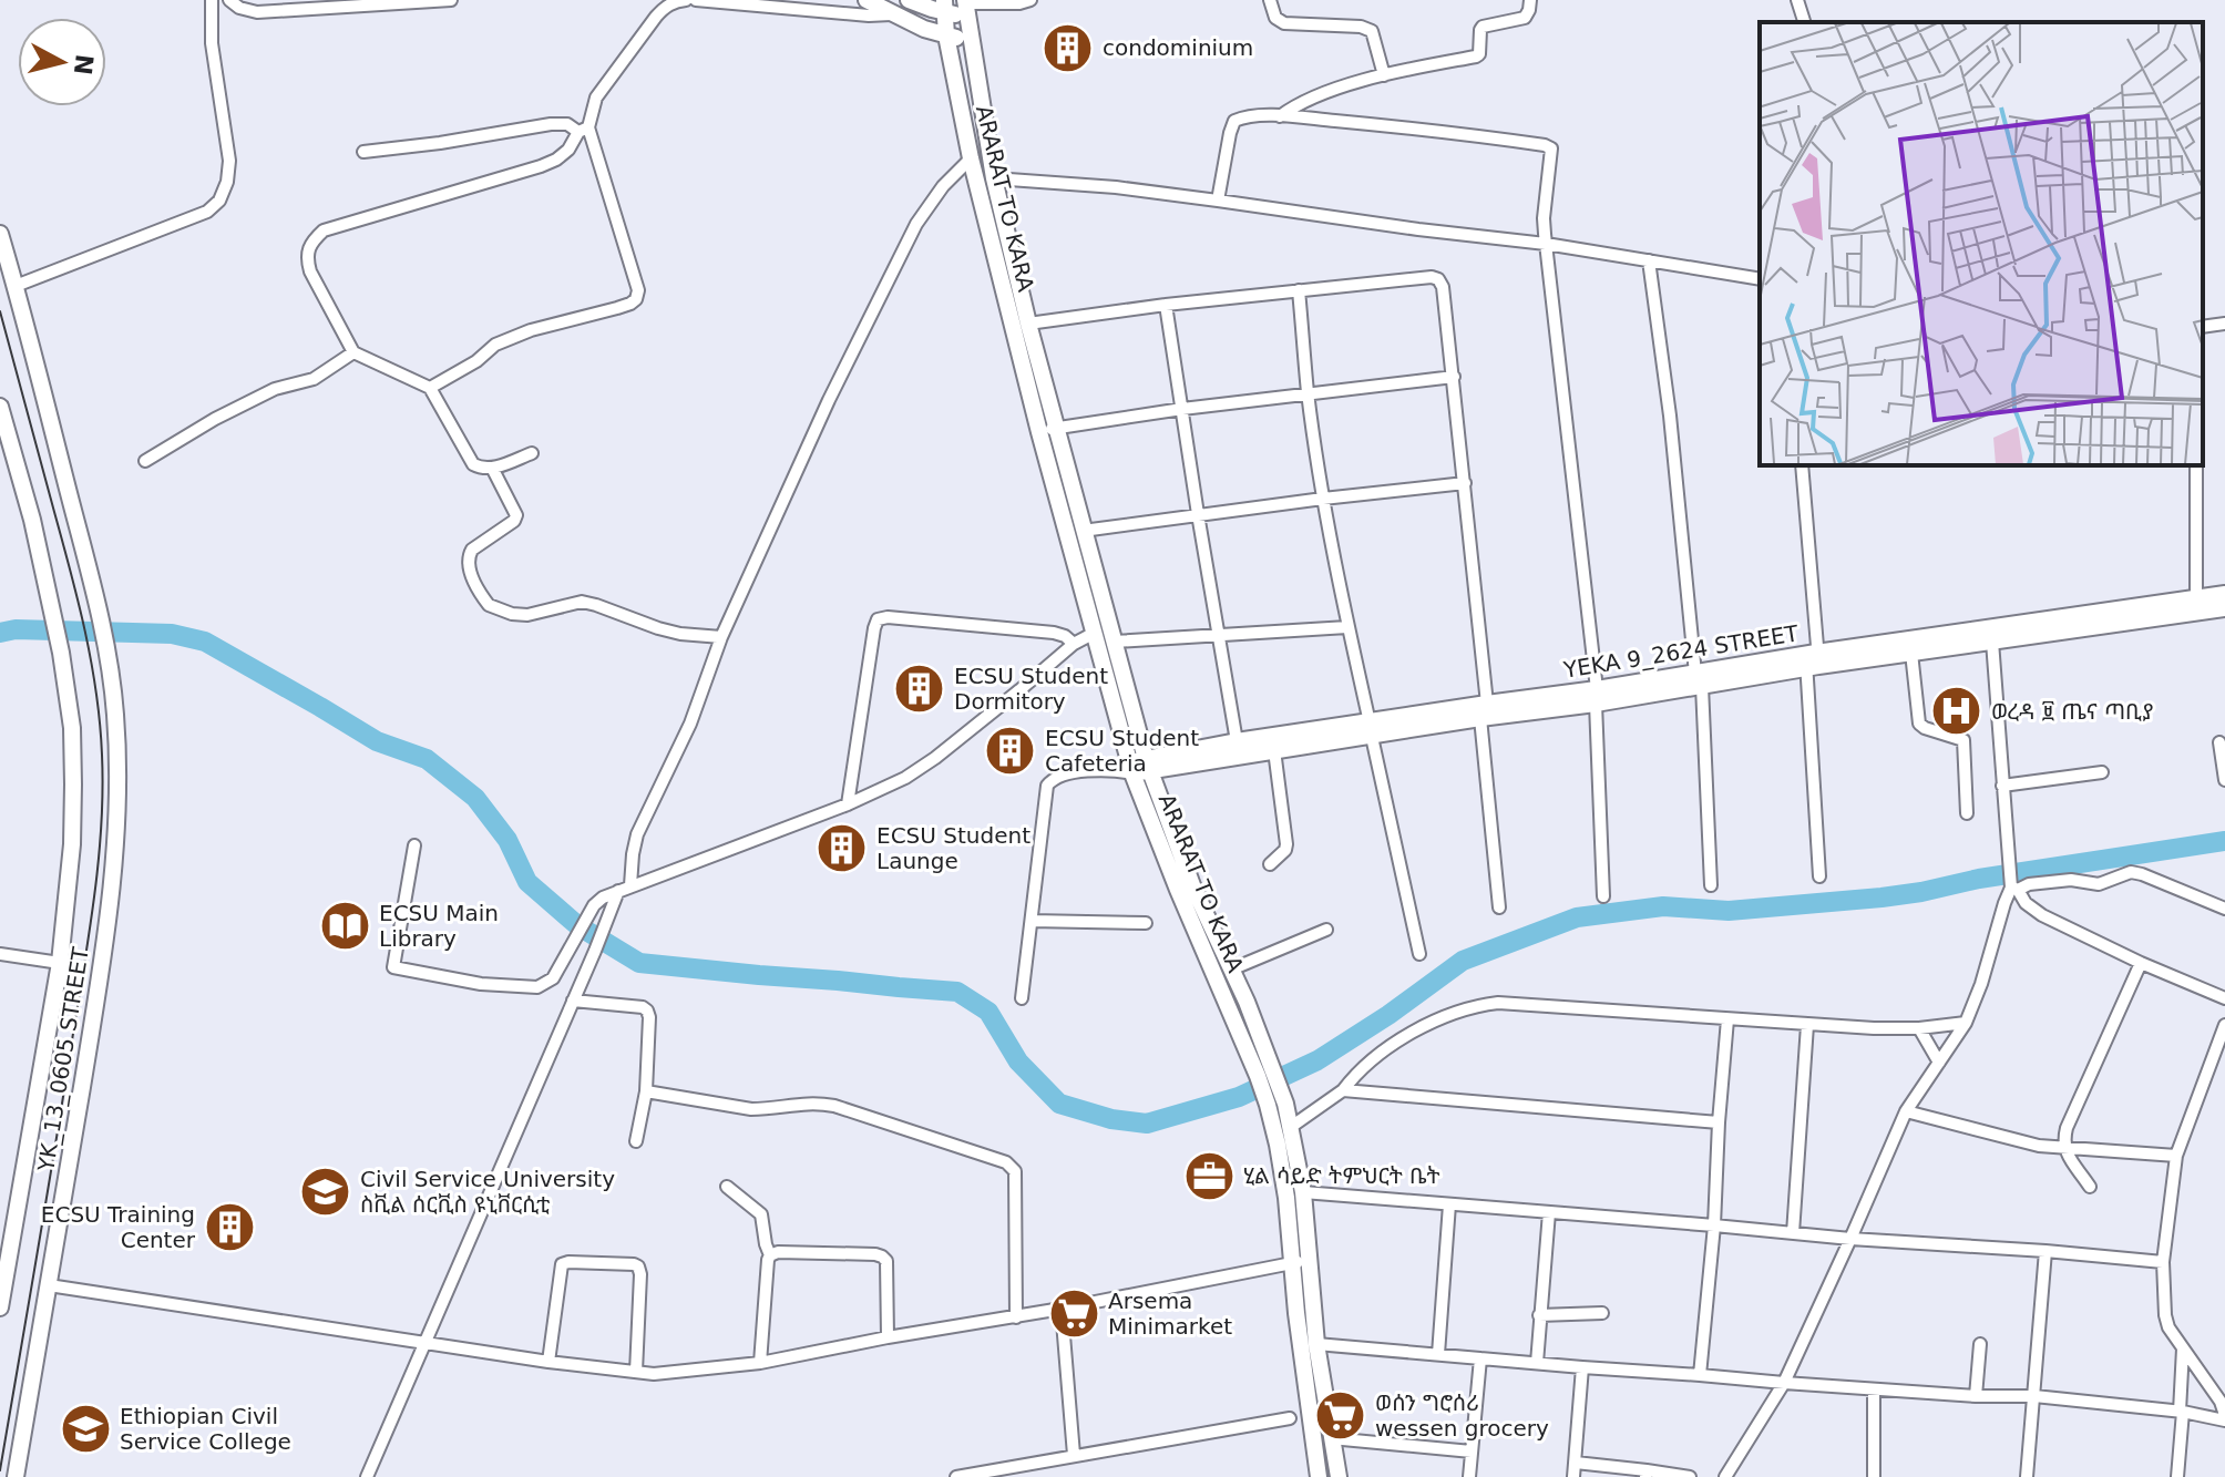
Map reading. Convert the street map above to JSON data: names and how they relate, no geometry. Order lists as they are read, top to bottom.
{
  "streets": {
    "main road": ["ARARAT TO KARA", "YEKA 9_2624 STREET", "YK_13_0605 STREET"]
  },
  "crossings": [
    ["ARARAT TO KARA", "YEKA 9_2624 STREET"]
  ],
  "places": {
    "building": [
      "condominium",
      "ECSU Student Dormitory",
      "ECSU Student Cafeteria",
      "ECSU Student Launge",
      "ECSU Training Center"
    ],
    "hospital": ["ወረዳ ፱ ጤና ጣቢያ"],
    "library": ["ECSU Main Library"],
    "office": ["ሂል ሳይድ ትምህርት ቤት"],
    "school or university": ["Civil Service University ስቪል ሰርቪስ ዩኒቨርሲቲ", "Ethiopian Civil Service College"],
    "supermarket": ["Arsema Minimarket", "ወሰን ግሮሰሪ wessen grocery"]
  },
  "north": "right"
}
